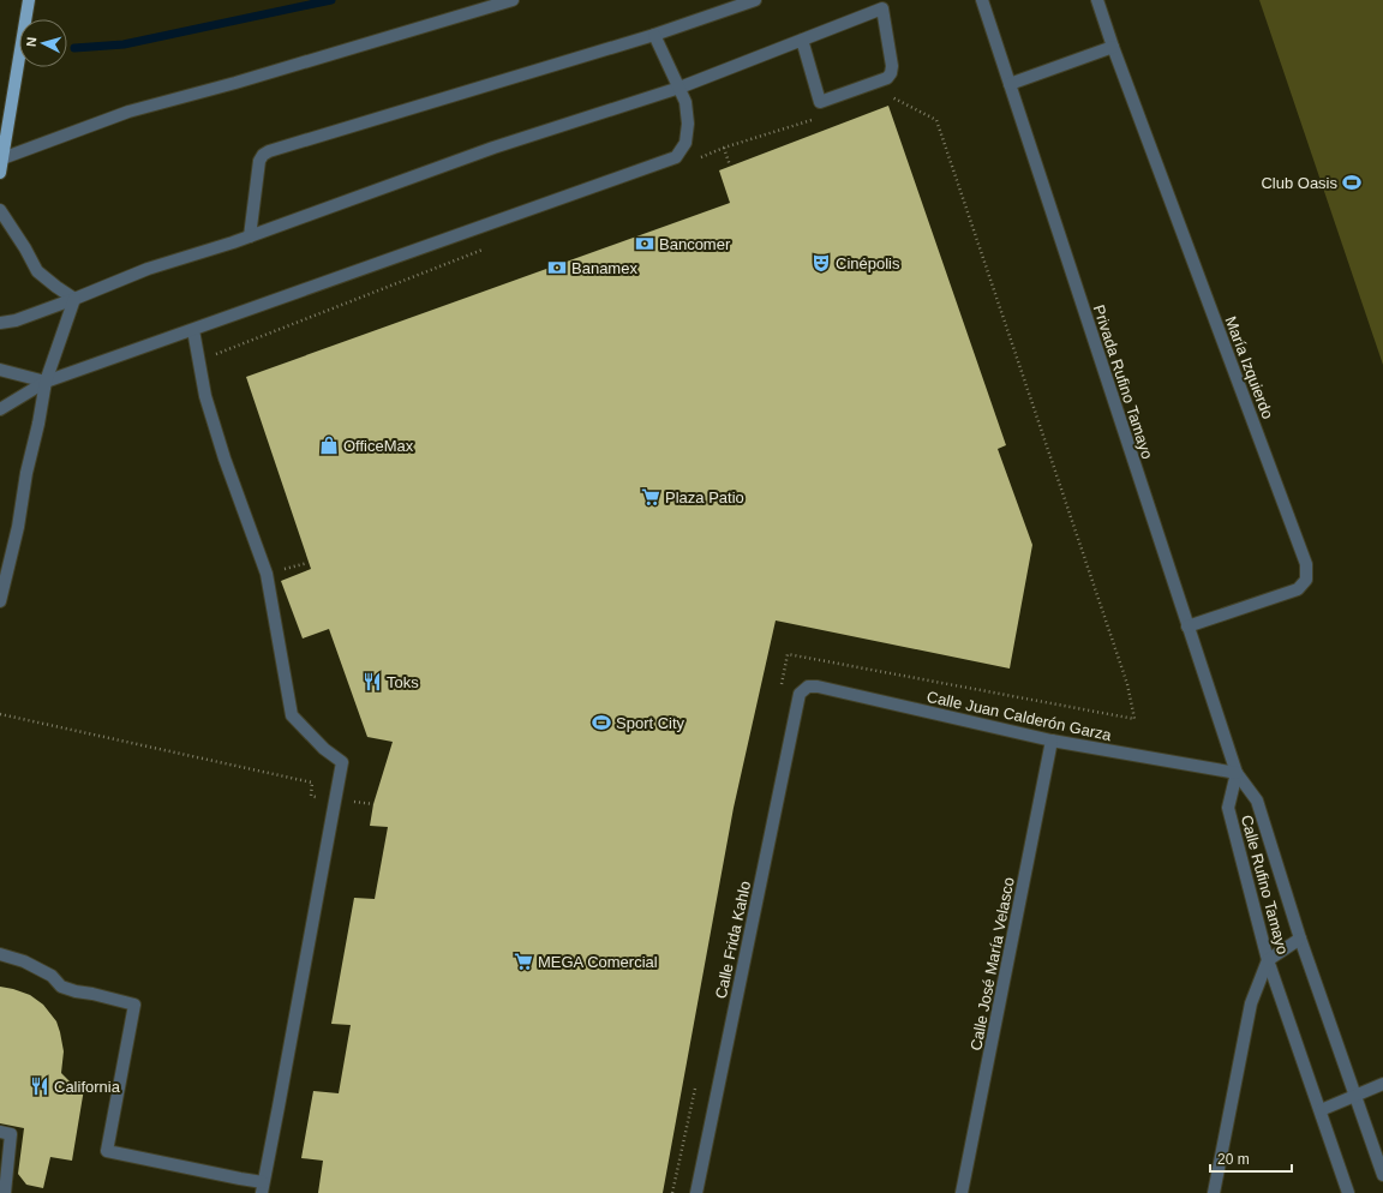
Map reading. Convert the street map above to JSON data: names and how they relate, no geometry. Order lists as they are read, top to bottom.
{
  "streets": {
    "street": [
      "María Izquierdo",
      "Privada Rufino Tamayo",
      "Calle Juan Calderón Garza",
      "Calle Rufino Tamayo",
      "Calle Frida Kahlo",
      "Calle José María Velasco"
    ]
  },
  "crossings": [
    ["María Izquierdo", "Privada Rufino Tamayo"],
    ["Privada Rufino Tamayo", "Calle Juan Calderón Garza"],
    ["Privada Rufino Tamayo", "Calle Rufino Tamayo"],
    ["Calle Juan Calderón Garza", "Calle Rufino Tamayo"],
    ["Calle Juan Calderón Garza", "Calle Frida Kahlo"],
    ["Calle Juan Calderón Garza", "Calle José María Velasco"]
  ],
  "places": {
    "sports": ["Club Oasis", "Sport City"],
    "bank": ["Bancomer", "Banamex"],
    "theatre": ["Cinépolis"],
    "shop": ["OfficeMax"],
    "supermarket": ["Plaza Patio", "MEGA Comercial"],
    "restaurant": ["Toks", "California"]
  },
  "scale_bar": "20 m",
  "north": "left"
}
